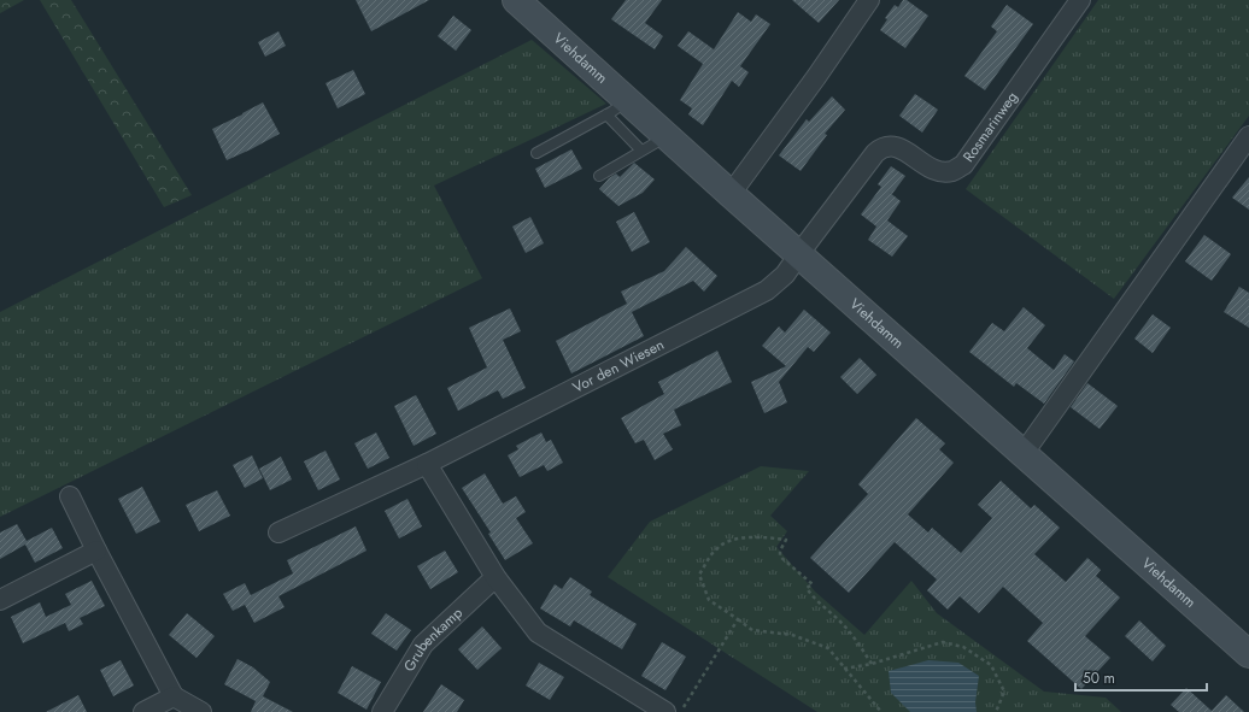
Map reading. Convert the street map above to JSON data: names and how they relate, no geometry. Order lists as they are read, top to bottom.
{
  "streets": {
    "main road": ["Viehdamm"],
    "street": ["Rosmarinweg", "Vor den Wiesen", "Grubenkamp"]
  },
  "crossings": [
    ["Viehdamm", "Rosmarinweg"],
    ["Viehdamm", "Vor den Wiesen"],
    ["Rosmarinweg", "Vor den Wiesen"]
  ],
  "scale_bar": "50 m"
}
